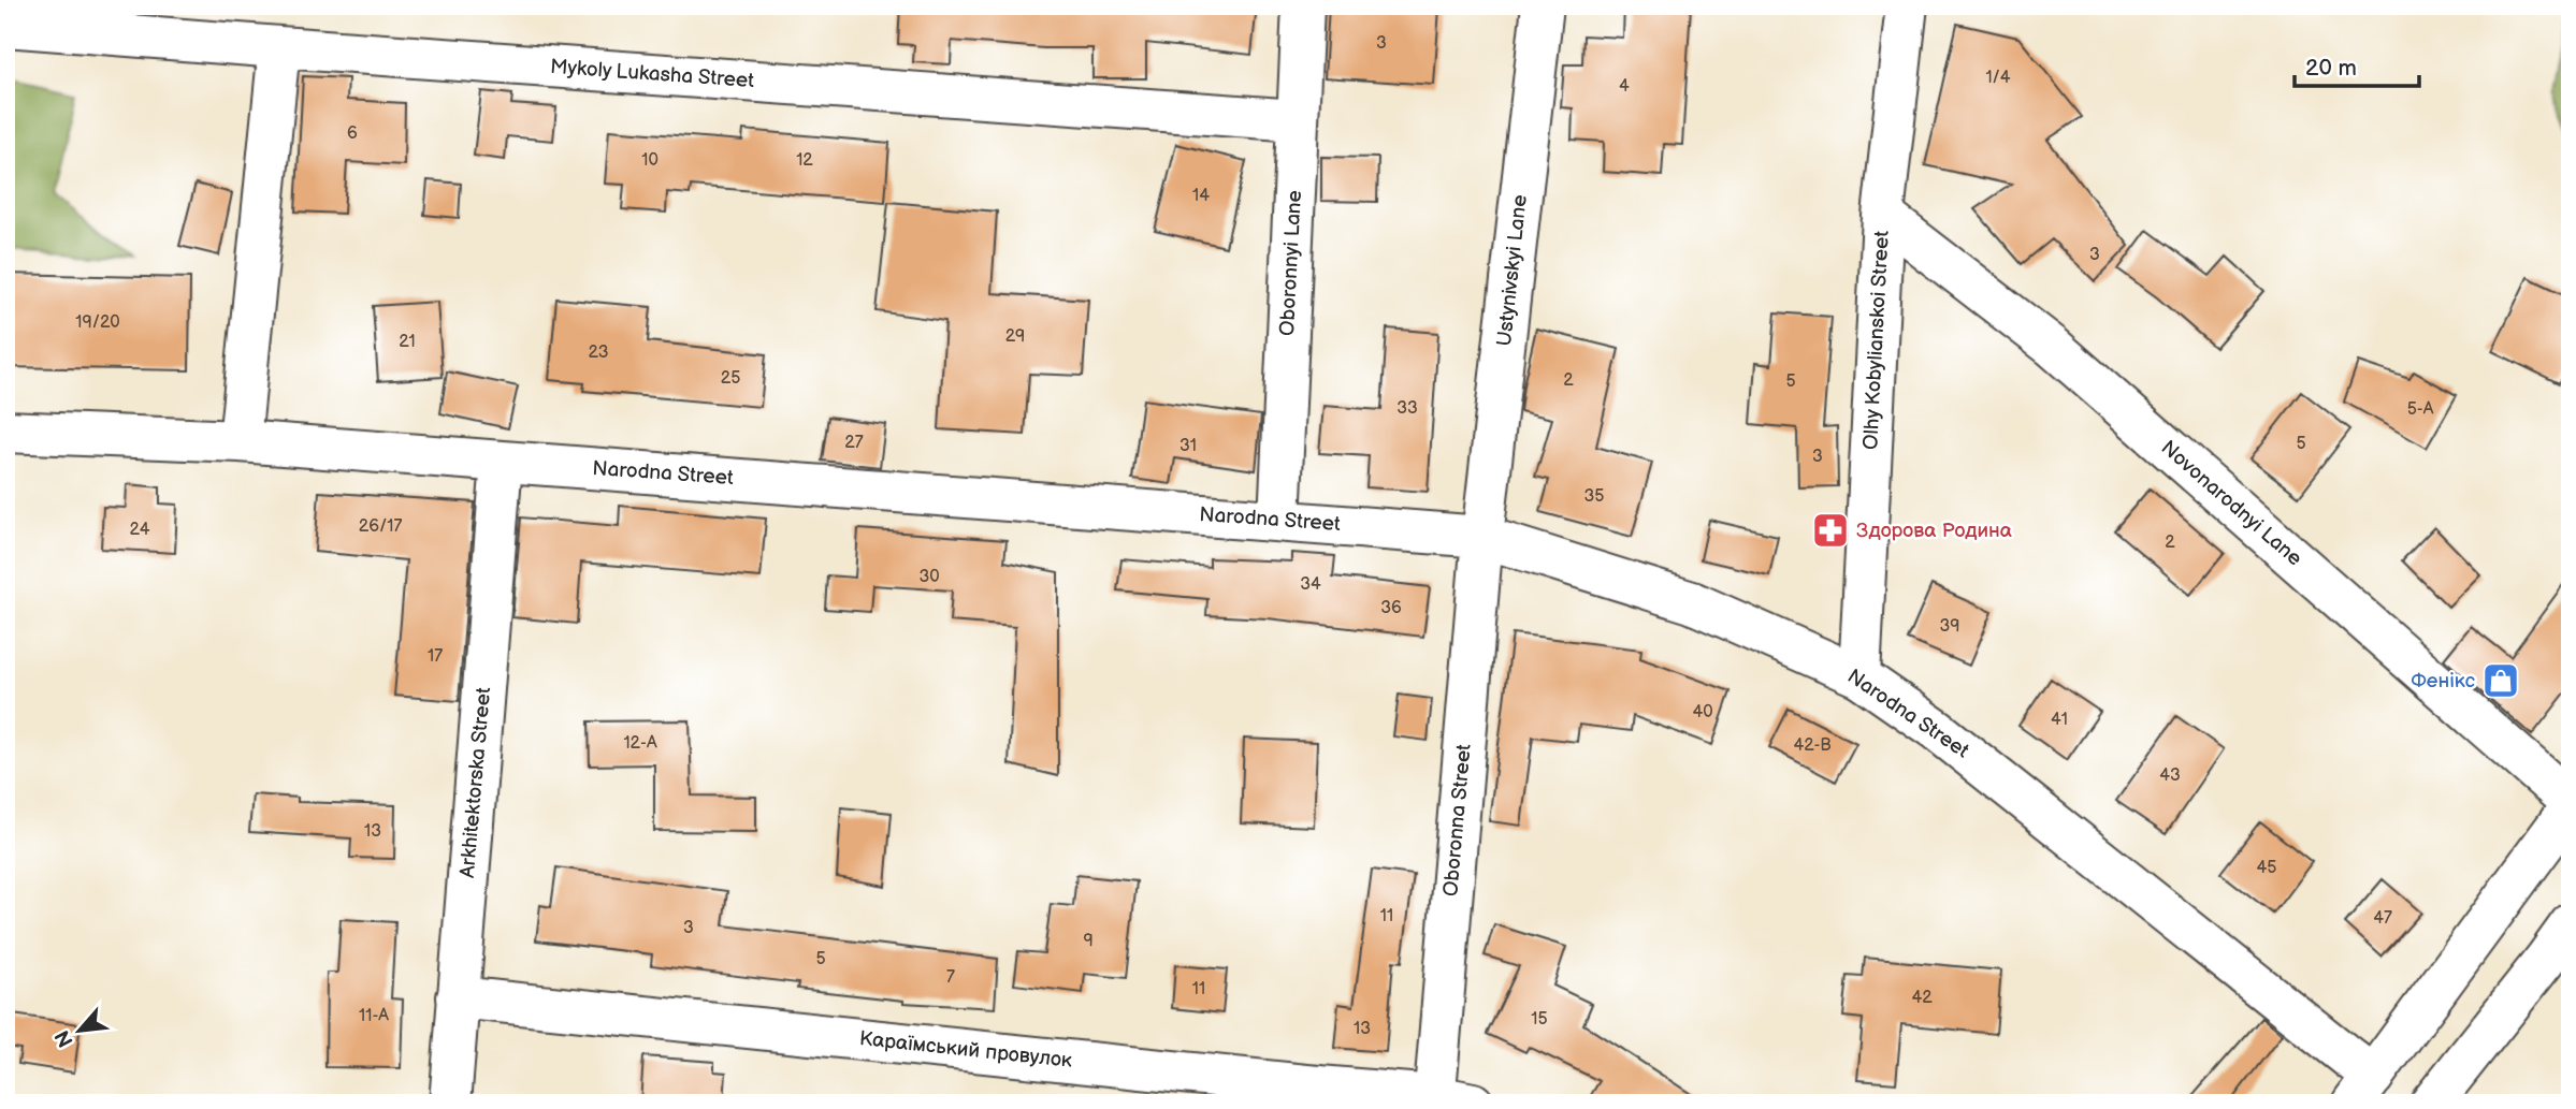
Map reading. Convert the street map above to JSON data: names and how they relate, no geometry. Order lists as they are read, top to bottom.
{
  "streets": {
    "street": [
      "Mykoly Lukasha Street",
      "Oboronnyi Lane",
      "Ustynivskyi Lane",
      "Olhy Kobylianskoi Street",
      "Narodna Street",
      "Novonarodnyi Lane",
      "Arkhitektorska Street",
      "Oboronna Street",
      "Караїмський провулок"
    ]
  },
  "crossings": [
    ["Mykoly Lukasha Street", "Oboronnyi Lane"],
    ["Oboronnyi Lane", "Narodna Street"],
    ["Ustynivskyi Lane", "Narodna Street"],
    ["Ustynivskyi Lane", "Oboronna Street"],
    ["Olhy Kobylianskoi Street", "Narodna Street"],
    ["Olhy Kobylianskoi Street", "Novonarodnyi Lane"],
    ["Narodna Street", "Arkhitektorska Street"],
    ["Narodna Street", "Oboronna Street"],
    ["Arkhitektorska Street", "Караїмський провулок"],
    ["Oboronna Street", "Караїмський провулок"]
  ],
  "places": {
    "pharmacy": ["Здорова Родина"],
    "shop": ["Фенікс"]
  },
  "house_numbers": [
    "3",
    "1/4",
    "4",
    "6",
    "10",
    "12",
    "14",
    "3",
    "19/20",
    "29",
    "21",
    "23",
    "25",
    "2",
    "5",
    "33",
    "5-А",
    "27",
    "5",
    "31",
    "3",
    "35",
    "26/17",
    "24",
    "2",
    "30",
    "34",
    "36",
    "39",
    "17",
    "40",
    "41",
    "12-А",
    "42-В",
    "43",
    "13",
    "45",
    "11",
    "47",
    "3",
    "9",
    "5",
    "7",
    "11",
    "42",
    "11-А",
    "15",
    "13"
  ],
  "scale_bar": "20 m",
  "north": "bottom left"
}
